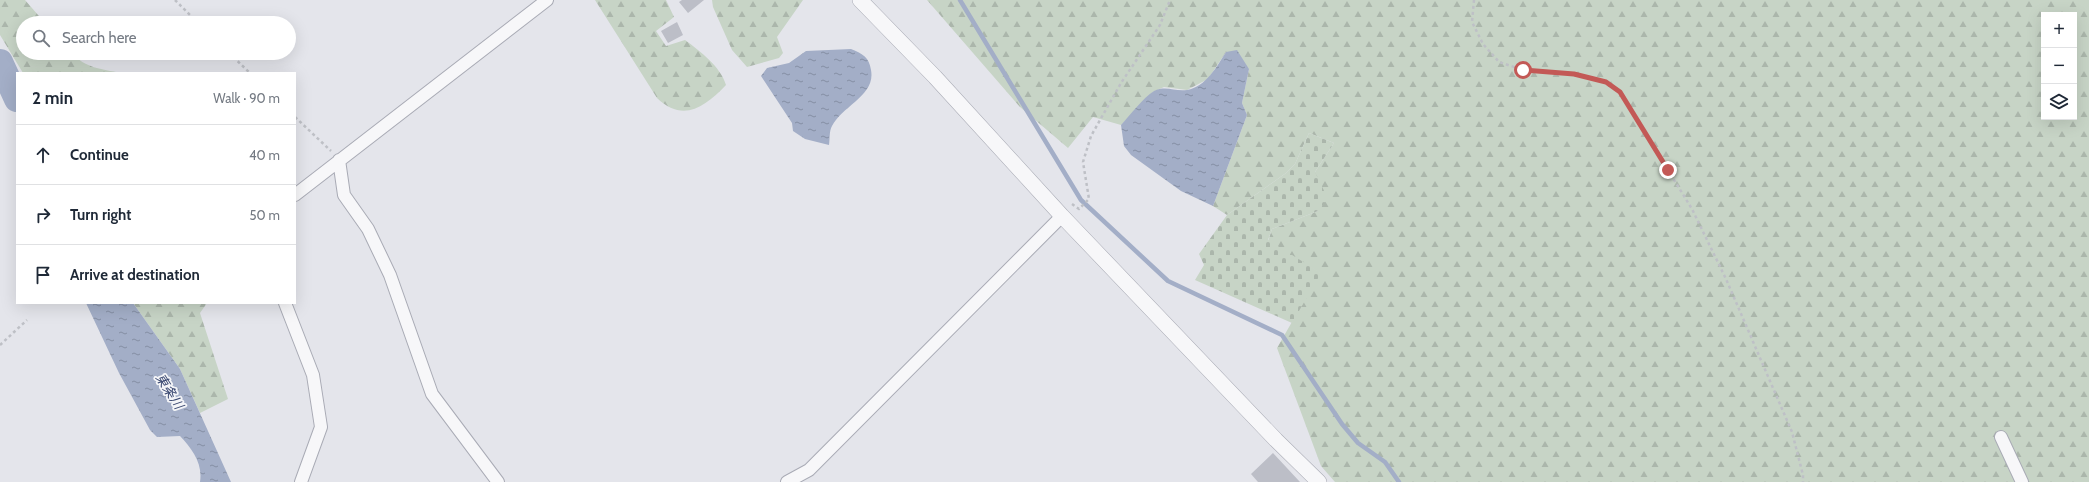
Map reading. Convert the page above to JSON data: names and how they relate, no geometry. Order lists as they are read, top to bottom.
{
  "water": ["東条川"],
  "page": {
    "map_buttons": ["+", "−"],
    "search": "Search here",
    "heading": ["2 min", "Walk · 90 m"],
    "list": [
      ["Continue", "40 m"],
      ["Turn right", "50 m"],
      "Arrive at destination"
    ]
  }
}
